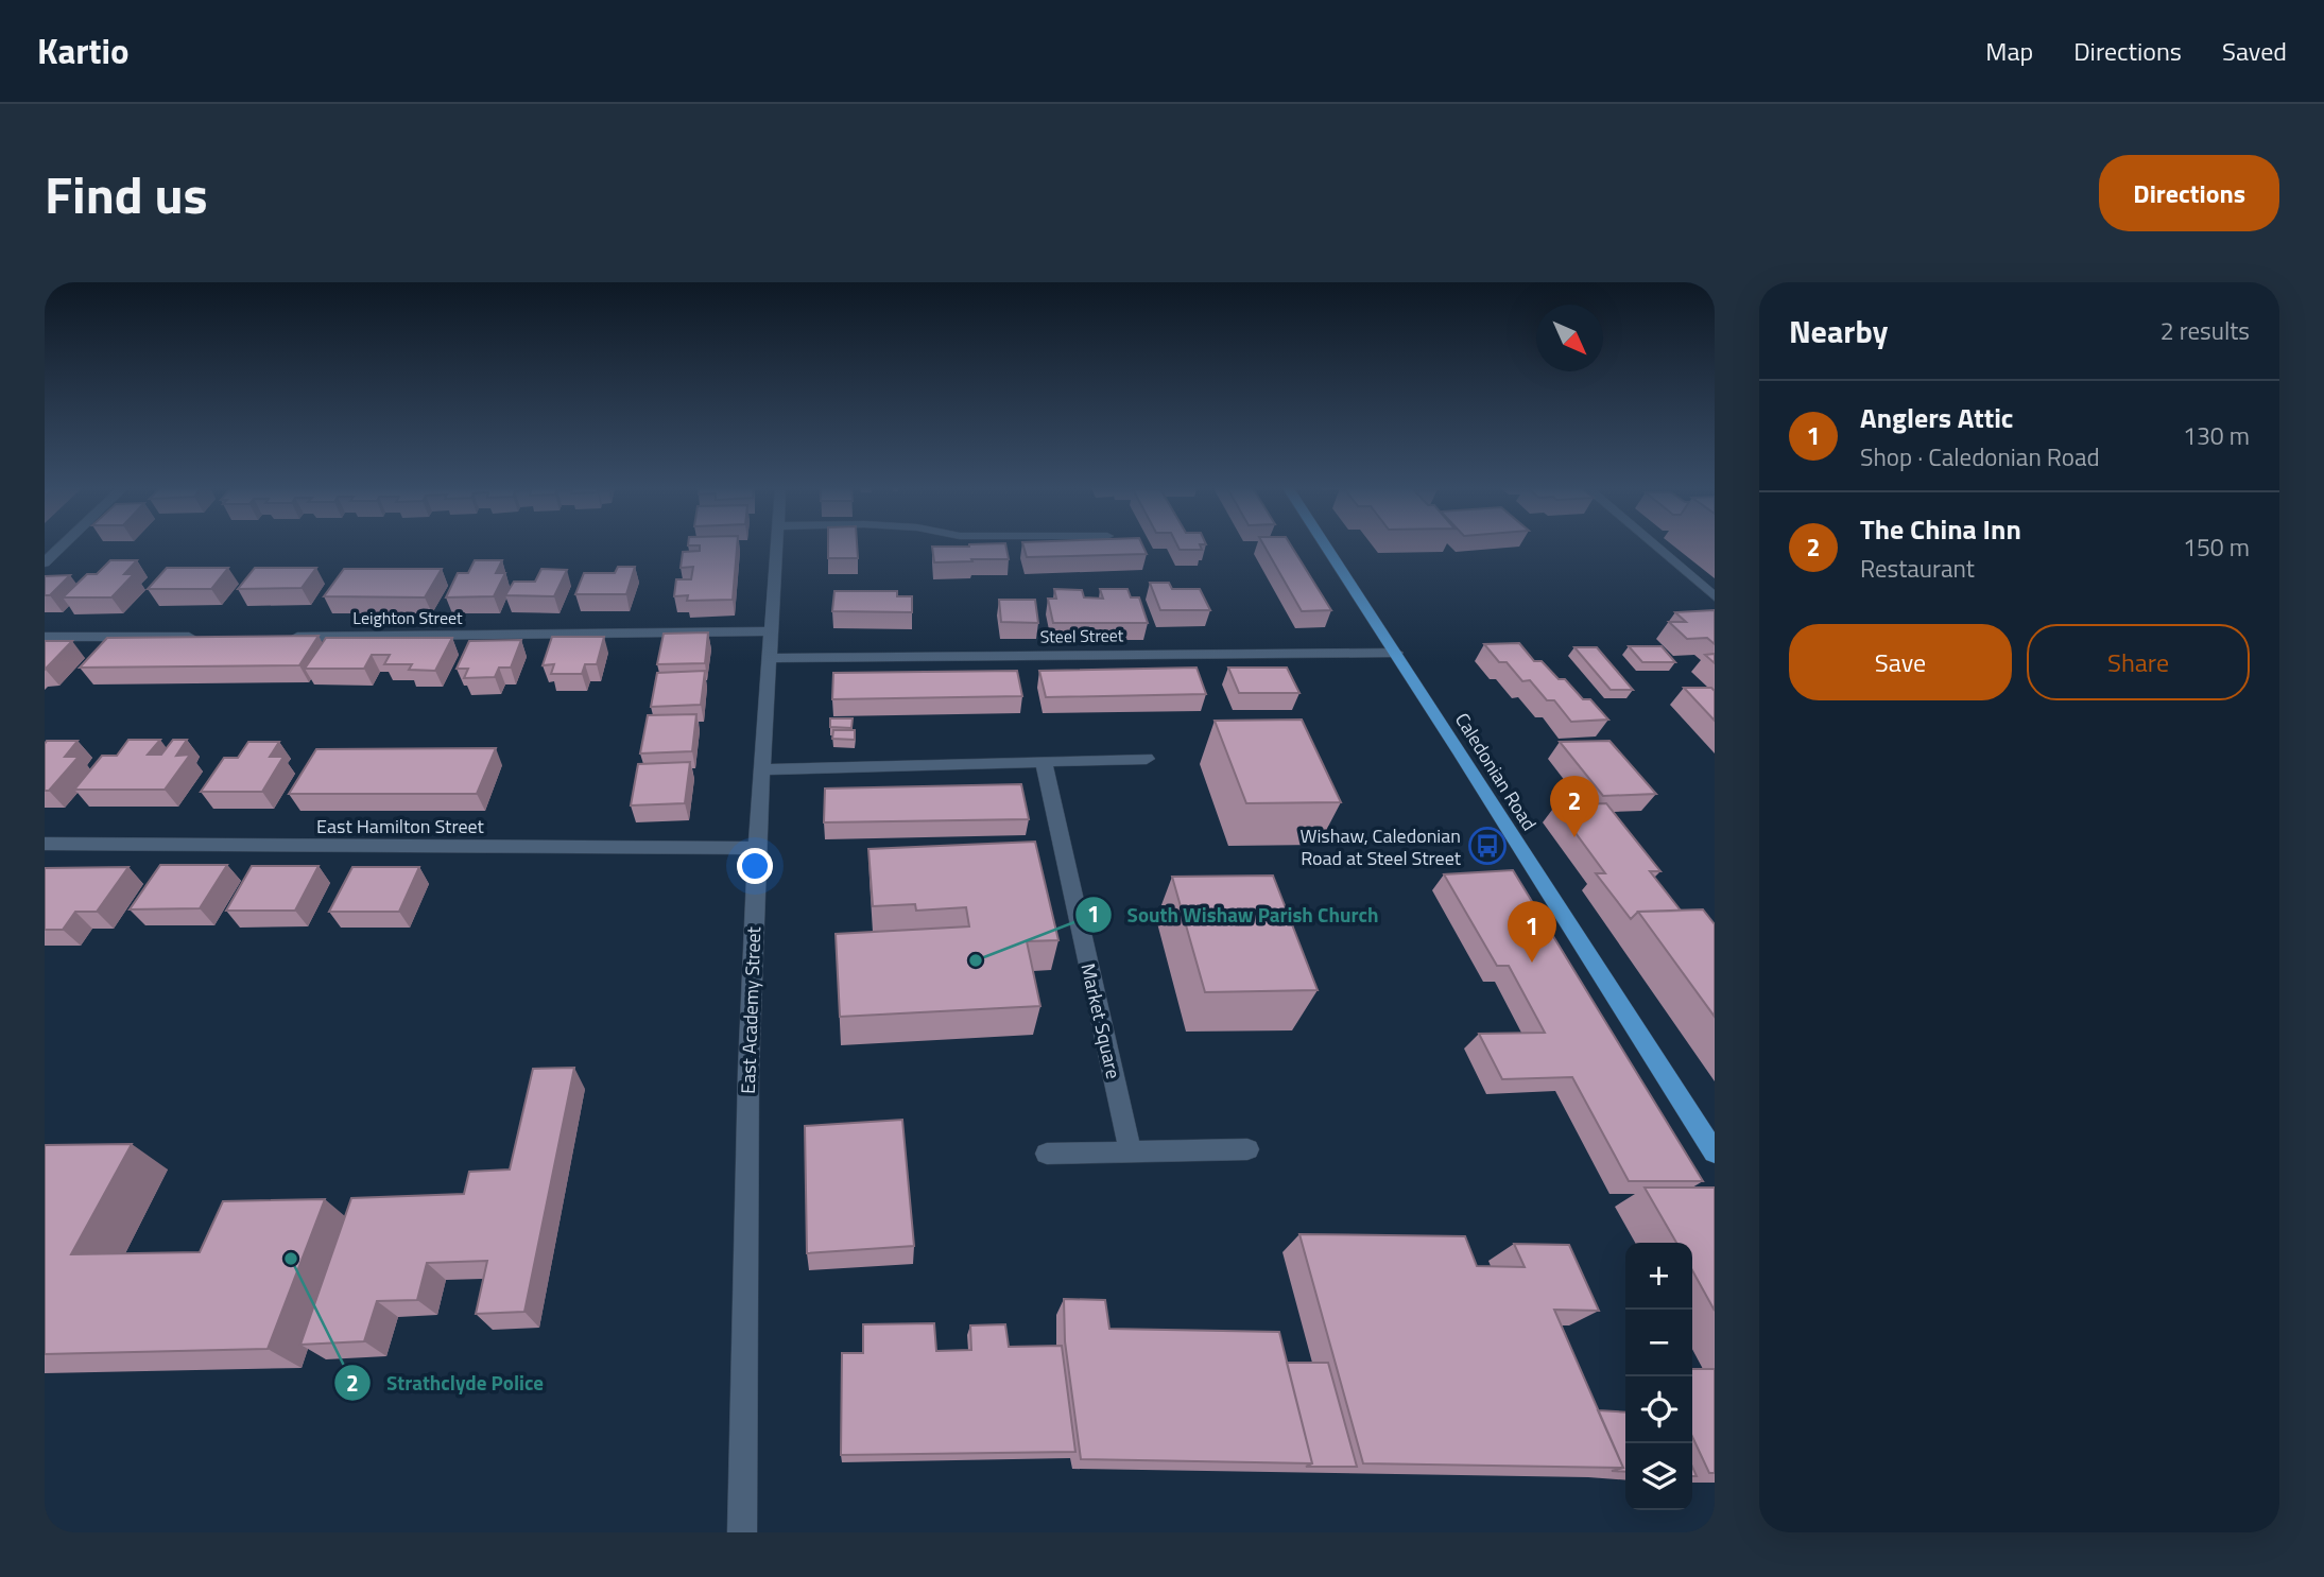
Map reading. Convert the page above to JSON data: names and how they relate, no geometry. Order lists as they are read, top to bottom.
{
  "streets": {
    "main road": ["Caledonian Road"],
    "street": [
      "Leighton Street",
      "Steel Street",
      "East Hamilton Street",
      "East Academy Street",
      "Market Square"
    ]
  },
  "crossings": [
    ["Leighton Street", "East Academy Street"],
    ["Steel Street", "Caledonian Road"],
    ["Steel Street", "East Academy Street"],
    ["East Hamilton Street", "East Academy Street"]
  ],
  "places": {
    "bus stop": ["Wishaw, Caledonian Road at Steel Street"],
    "other": ["South Wishaw Parish Church", "Strathclyde Police"]
  },
  "north": "bottom right",
  "page": {
    "header": "Kartio",
    "nav": ["Map", "Directions", "Saved"],
    "title": "Find us",
    "buttons": [
      "Directions",
      ["Save", "Share"]
    ],
    "heading": ["Nearby", "2 results"],
    "list": [
      {
        "mark": "1",
        "name": "Anglers Attic",
        "note": "Shop · Caledonian Road",
        "value": "130 m"
      },
      {
        "mark": "2",
        "name": "The China Inn",
        "note": "Restaurant",
        "value": "150 m"
      }
    ],
    "pins": ["2", "1"],
    "map_buttons": ["+", "−"]
  }
}
